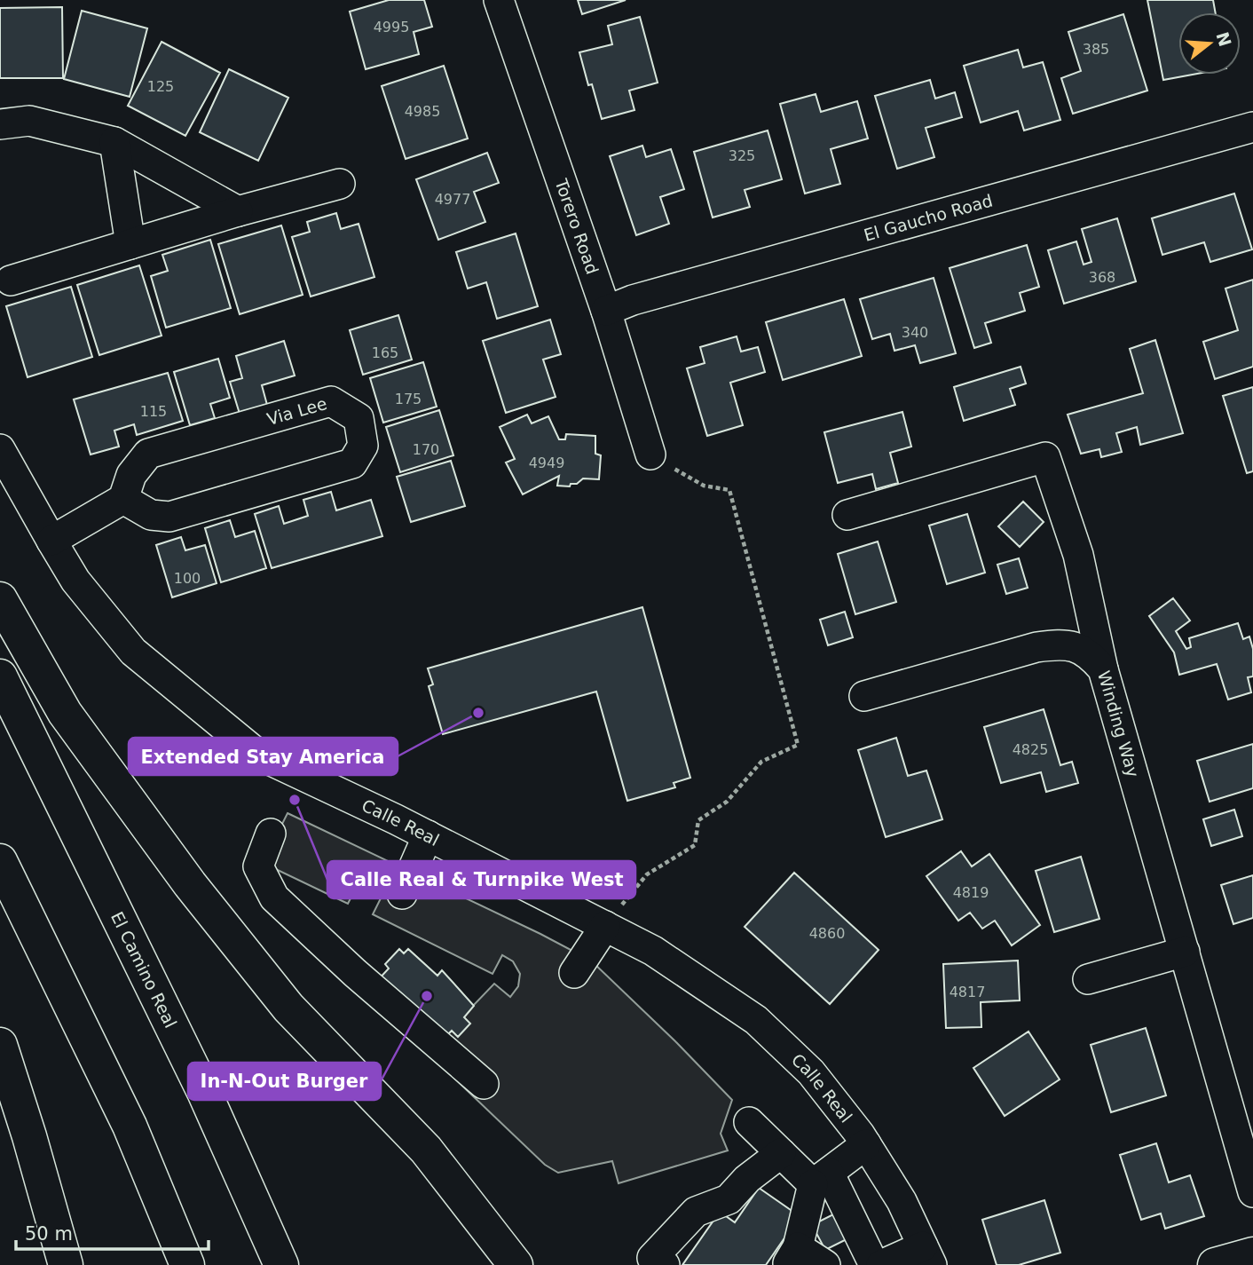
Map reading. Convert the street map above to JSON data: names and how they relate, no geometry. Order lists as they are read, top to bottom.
{
  "streets": {
    "main road": ["El Camino Real"],
    "street": [
      "El Gaucho Road",
      "Torero Road",
      "Via Lee",
      "Winding Way",
      "Calle Real"
    ]
  },
  "crossings": [
    ["El Gaucho Road", "Torero Road"]
  ],
  "places": ["Extended Stay America", "Calle Real & Turnpike West", "In-N-Out Burger"],
  "house_numbers": [
    "4995",
    "385",
    "125",
    "4985",
    "325",
    "4977",
    "368",
    "340",
    "165",
    "175",
    "115",
    "170",
    "4949",
    "100",
    "4825",
    "4819",
    "4860",
    "4817"
  ],
  "scale_bar": "50 m",
  "north": "right"
}
